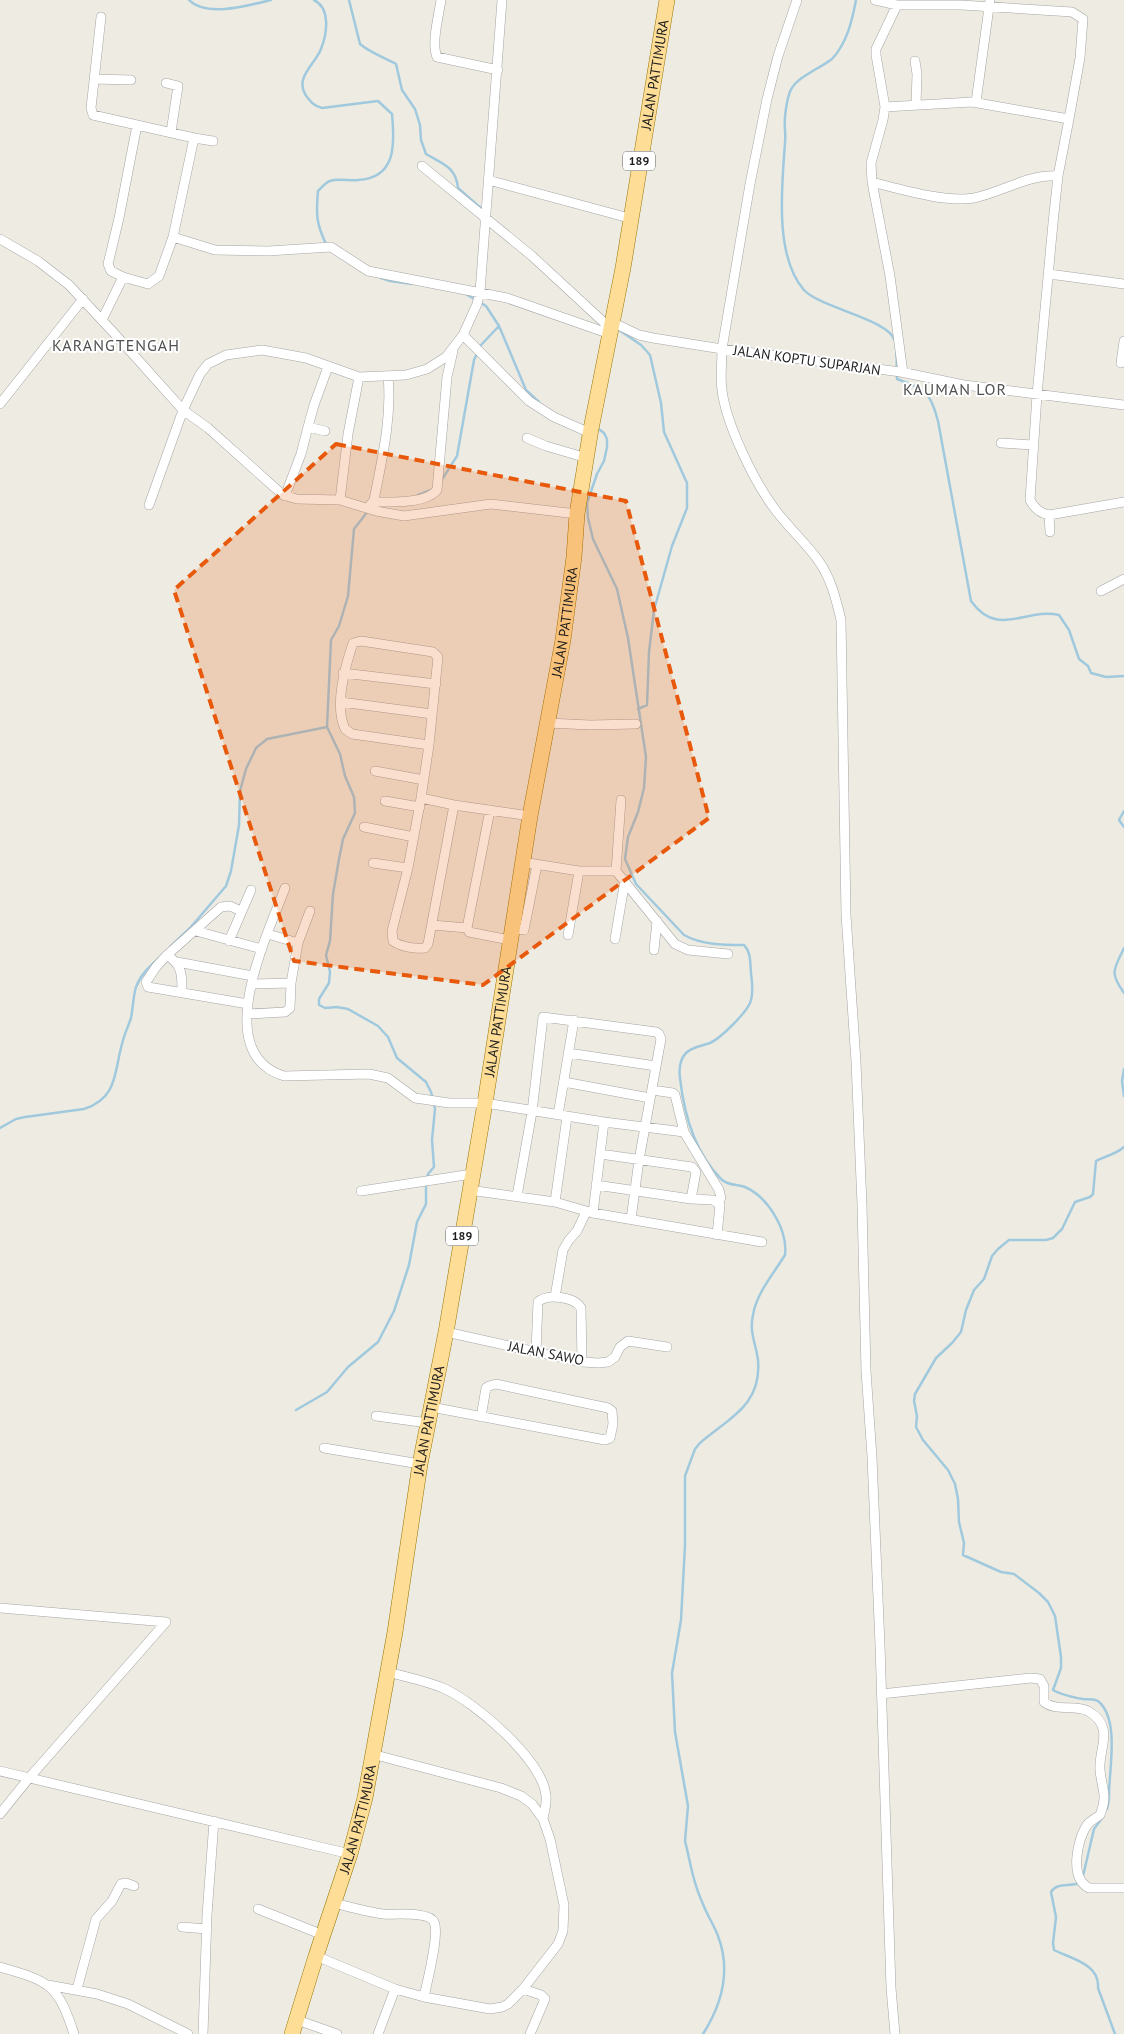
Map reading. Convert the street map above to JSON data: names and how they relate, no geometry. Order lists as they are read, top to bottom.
{
  "streets": {
    "main road": ["JALAN PATTIMURA", "189"],
    "street": ["JALAN KOPTU SUPARJAN", "JALAN SAWO"]
  },
  "crossings": [
    ["JALAN PATTIMURA", "JALAN KOPTU SUPARJAN"],
    ["JALAN PATTIMURA", "JALAN SAWO"]
  ],
  "districts": ["KARANGTENGAH", "KAUMAN LOR"]
}
